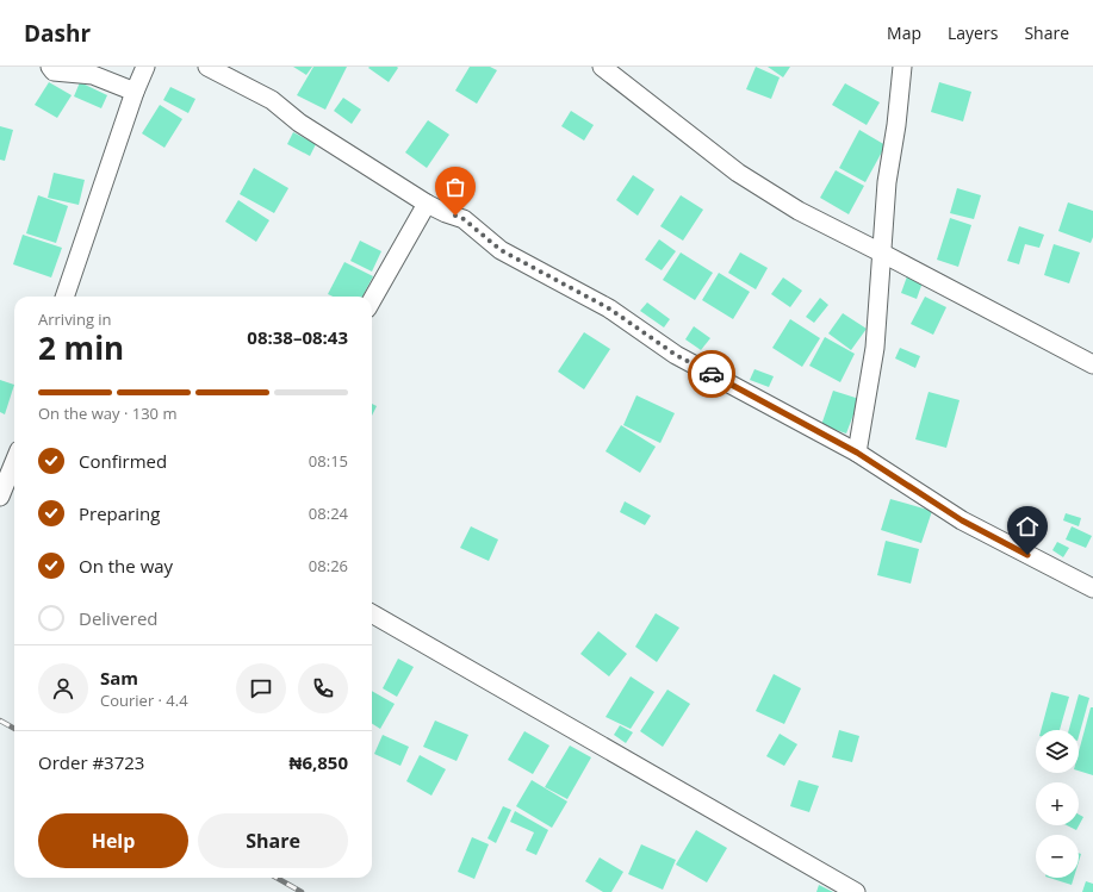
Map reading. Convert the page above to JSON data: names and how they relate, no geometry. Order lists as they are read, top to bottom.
{
  "page": {
    "header": "Dashr",
    "nav": ["Map", "Layers", "Share"],
    "heading": ["2 min", "Arriving in", "08:38–08:43"],
    "panel": [
      "Sam",
      "Courier · 4.4",
      "Order #3723",
      "₦6,850"
    ],
    "bar": "On the way · 130 m",
    "list": [
      ["Confirmed", "08:15"],
      ["Preparing", "08:24"],
      ["On the way", "08:26"],
      "Delivered"
    ],
    "map_buttons": ["+", "−"],
    "buttons": ["Help", "Share"]
  }
}
